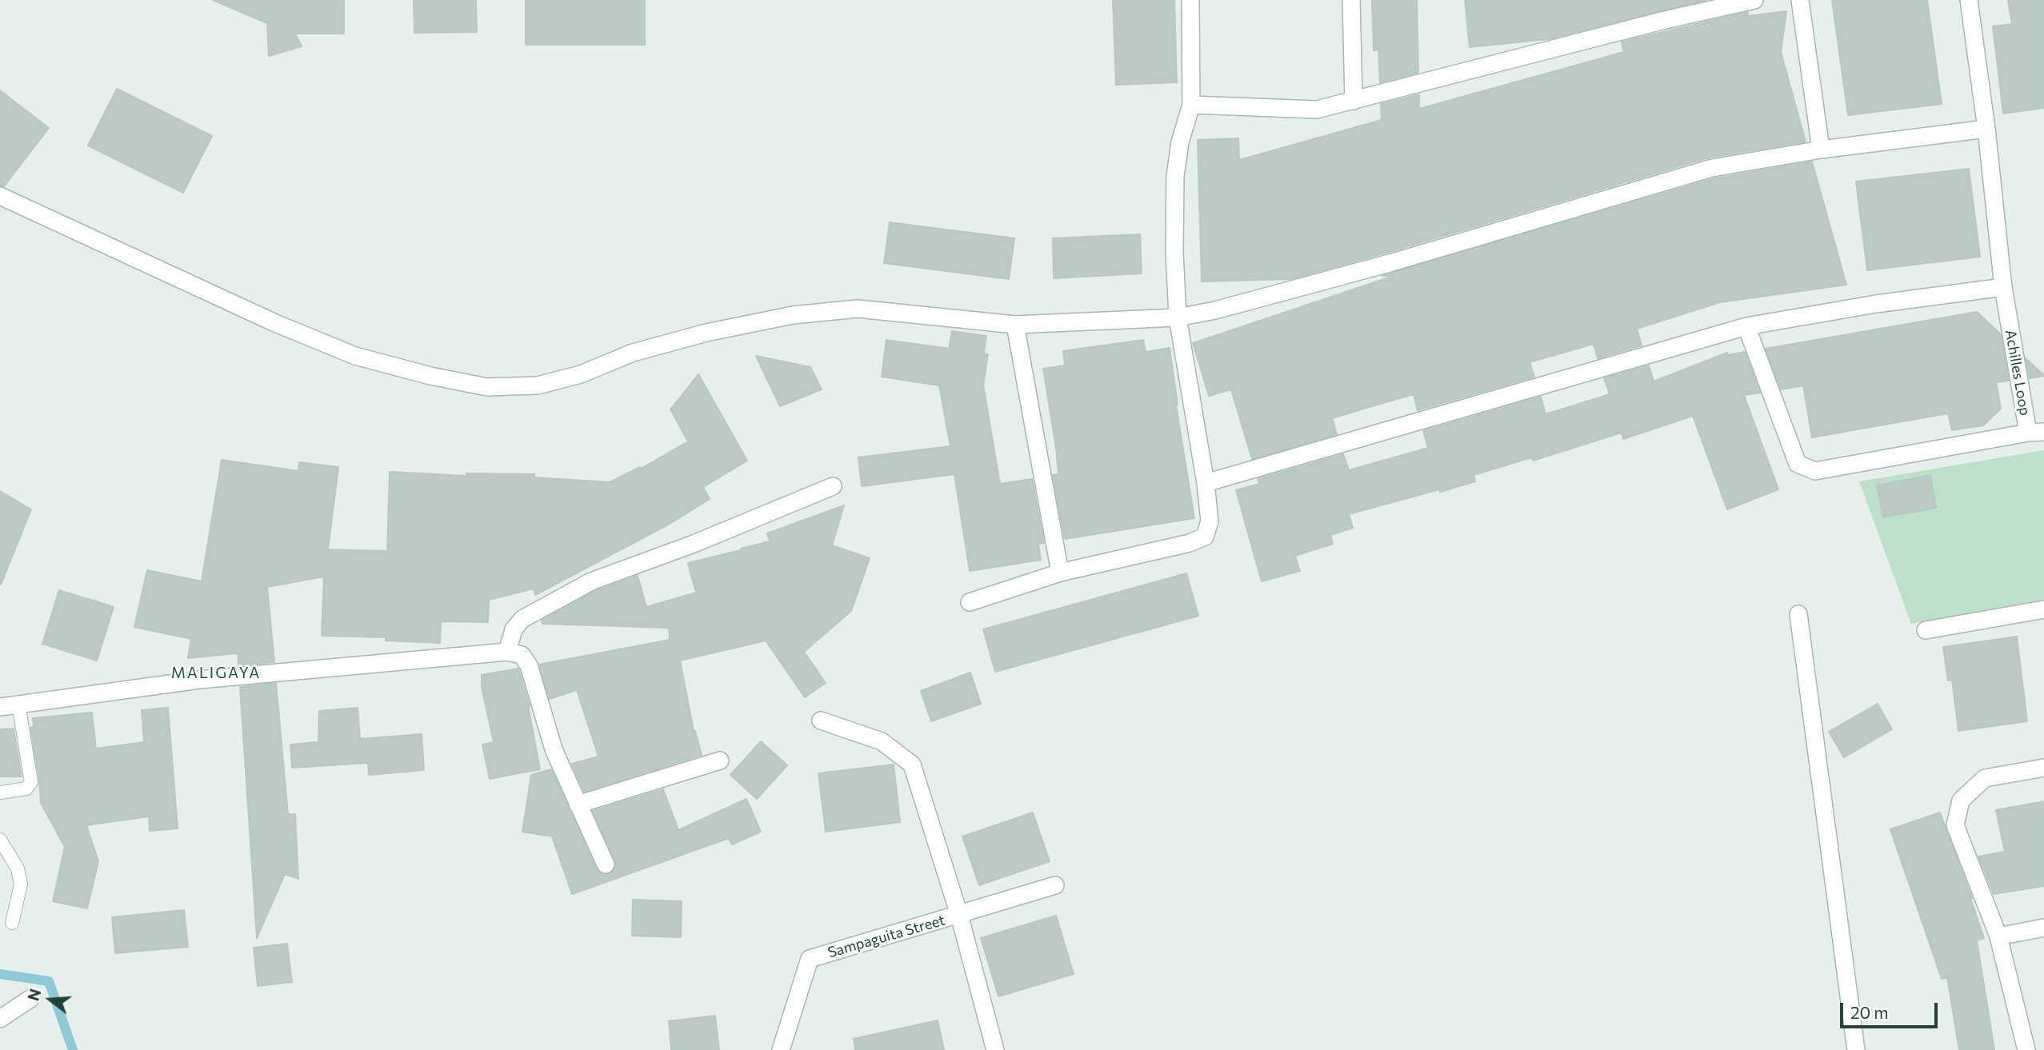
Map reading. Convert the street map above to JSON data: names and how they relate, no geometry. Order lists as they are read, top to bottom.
{
  "streets": {
    "street": ["Achilles Loop", "Sampaguita Street"]
  },
  "districts": ["MALIGAYA"],
  "scale_bar": "20 m",
  "north": "left"
}
